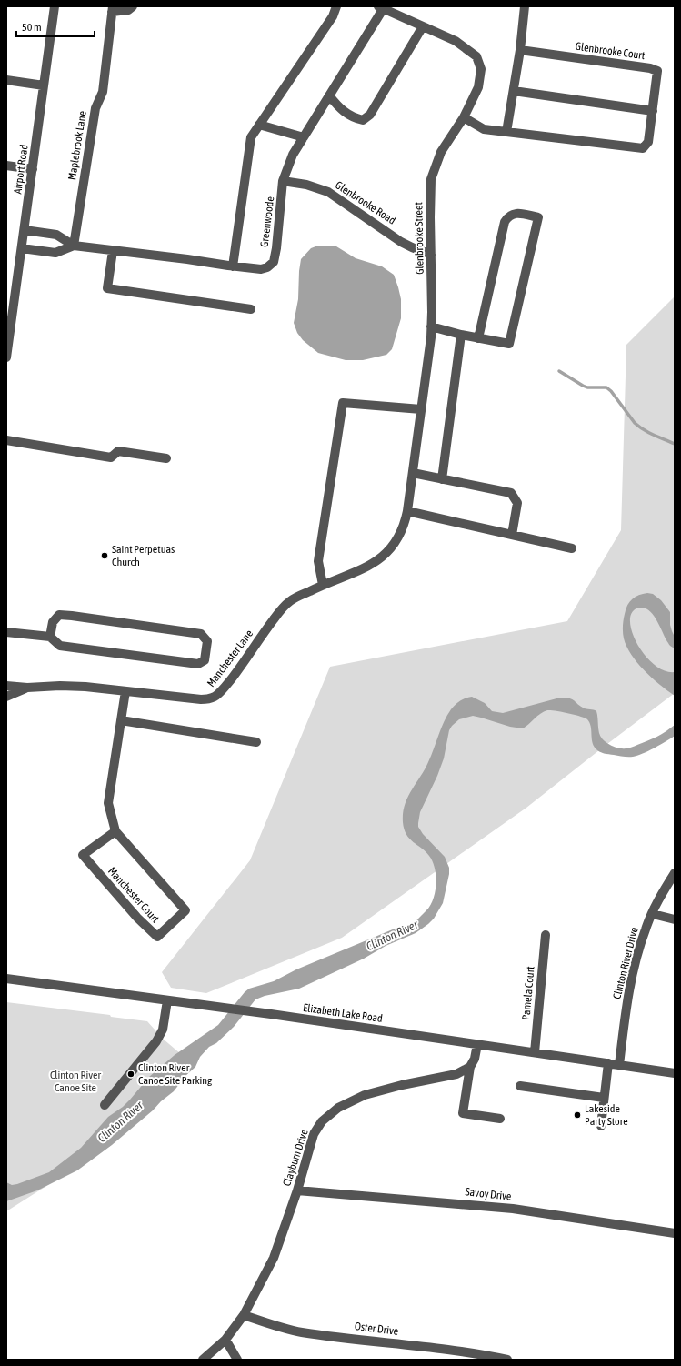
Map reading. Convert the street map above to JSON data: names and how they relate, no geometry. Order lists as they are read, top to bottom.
{
  "streets": {
    "street": [
      "Glenbrooke Court",
      "Maplebrook Lane",
      "Airport Road",
      "Glenbrooke Road",
      "Greenwoode",
      "Glenbrooke Street",
      "Manchester Lane",
      "Manchester Court",
      "Clinton River Drive",
      "Pamela Court",
      "Elizabeth Lake Road",
      "Clayburn Drive",
      "Savoy Drive",
      "Oster Drive"
    ]
  },
  "crossings": [
    ["Glenbrooke Court", "Glenbrooke Street"],
    ["Maplebrook Lane", "Greenwoode"],
    ["Airport Road", "Greenwoode"],
    ["Glenbrooke Road", "Greenwoode"],
    ["Glenbrooke Road", "Glenbrooke Street"],
    ["Greenwoode", "Glenbrooke Street"],
    ["Glenbrooke Street", "Manchester Lane"],
    ["Manchester Lane", "Manchester Court"],
    ["Clinton River Drive", "Elizabeth Lake Road"],
    ["Pamela Court", "Elizabeth Lake Road"],
    ["Clayburn Drive", "Savoy Drive"],
    ["Clayburn Drive", "Oster Drive"]
  ],
  "water": ["Clinton River"],
  "parks": ["Clinton River Canoe Site"],
  "places": ["Saint Perpetuas Church", "Clinton River Canoe Site Parking", "Lakeside Party Store"],
  "scale_bar": "50 m"
}
